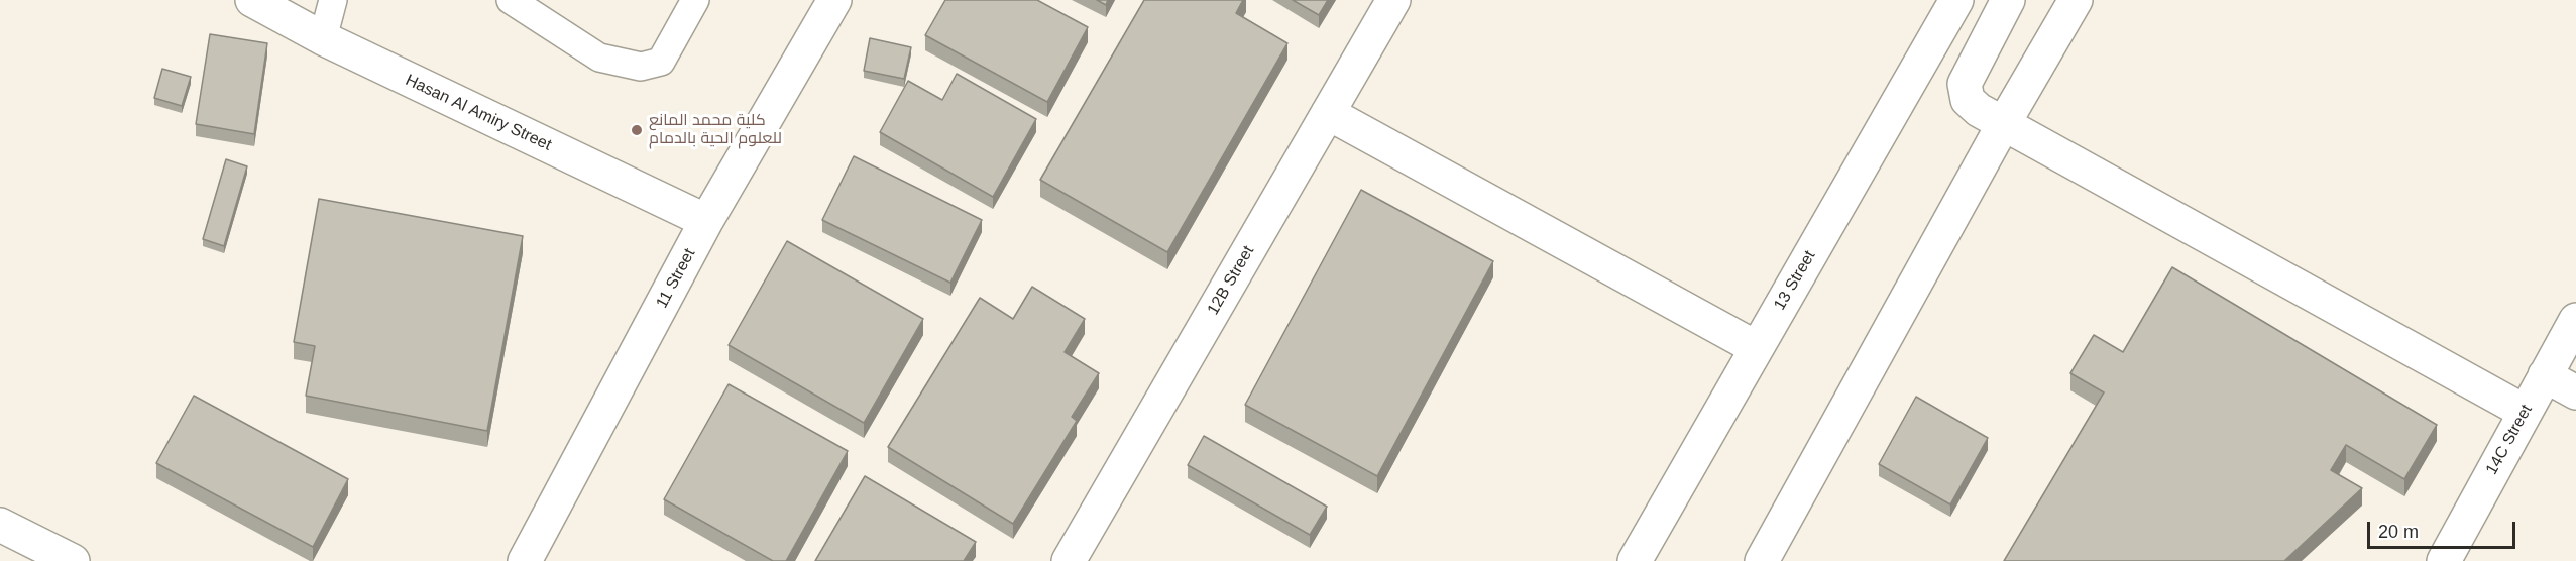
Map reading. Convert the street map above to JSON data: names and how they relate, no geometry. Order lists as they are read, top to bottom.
{
  "streets": {
    "street": [
      "Hasan Al Amiry Street",
      "11 Street",
      "12B Street",
      "13 Street",
      "14C Street"
    ]
  },
  "crossings": [
    ["Hasan Al Amiry Street", "11 Street"]
  ],
  "places": ["كلية محمد المانع للعلوم الحية بالدمام"],
  "scale_bar": "20 m"
}
